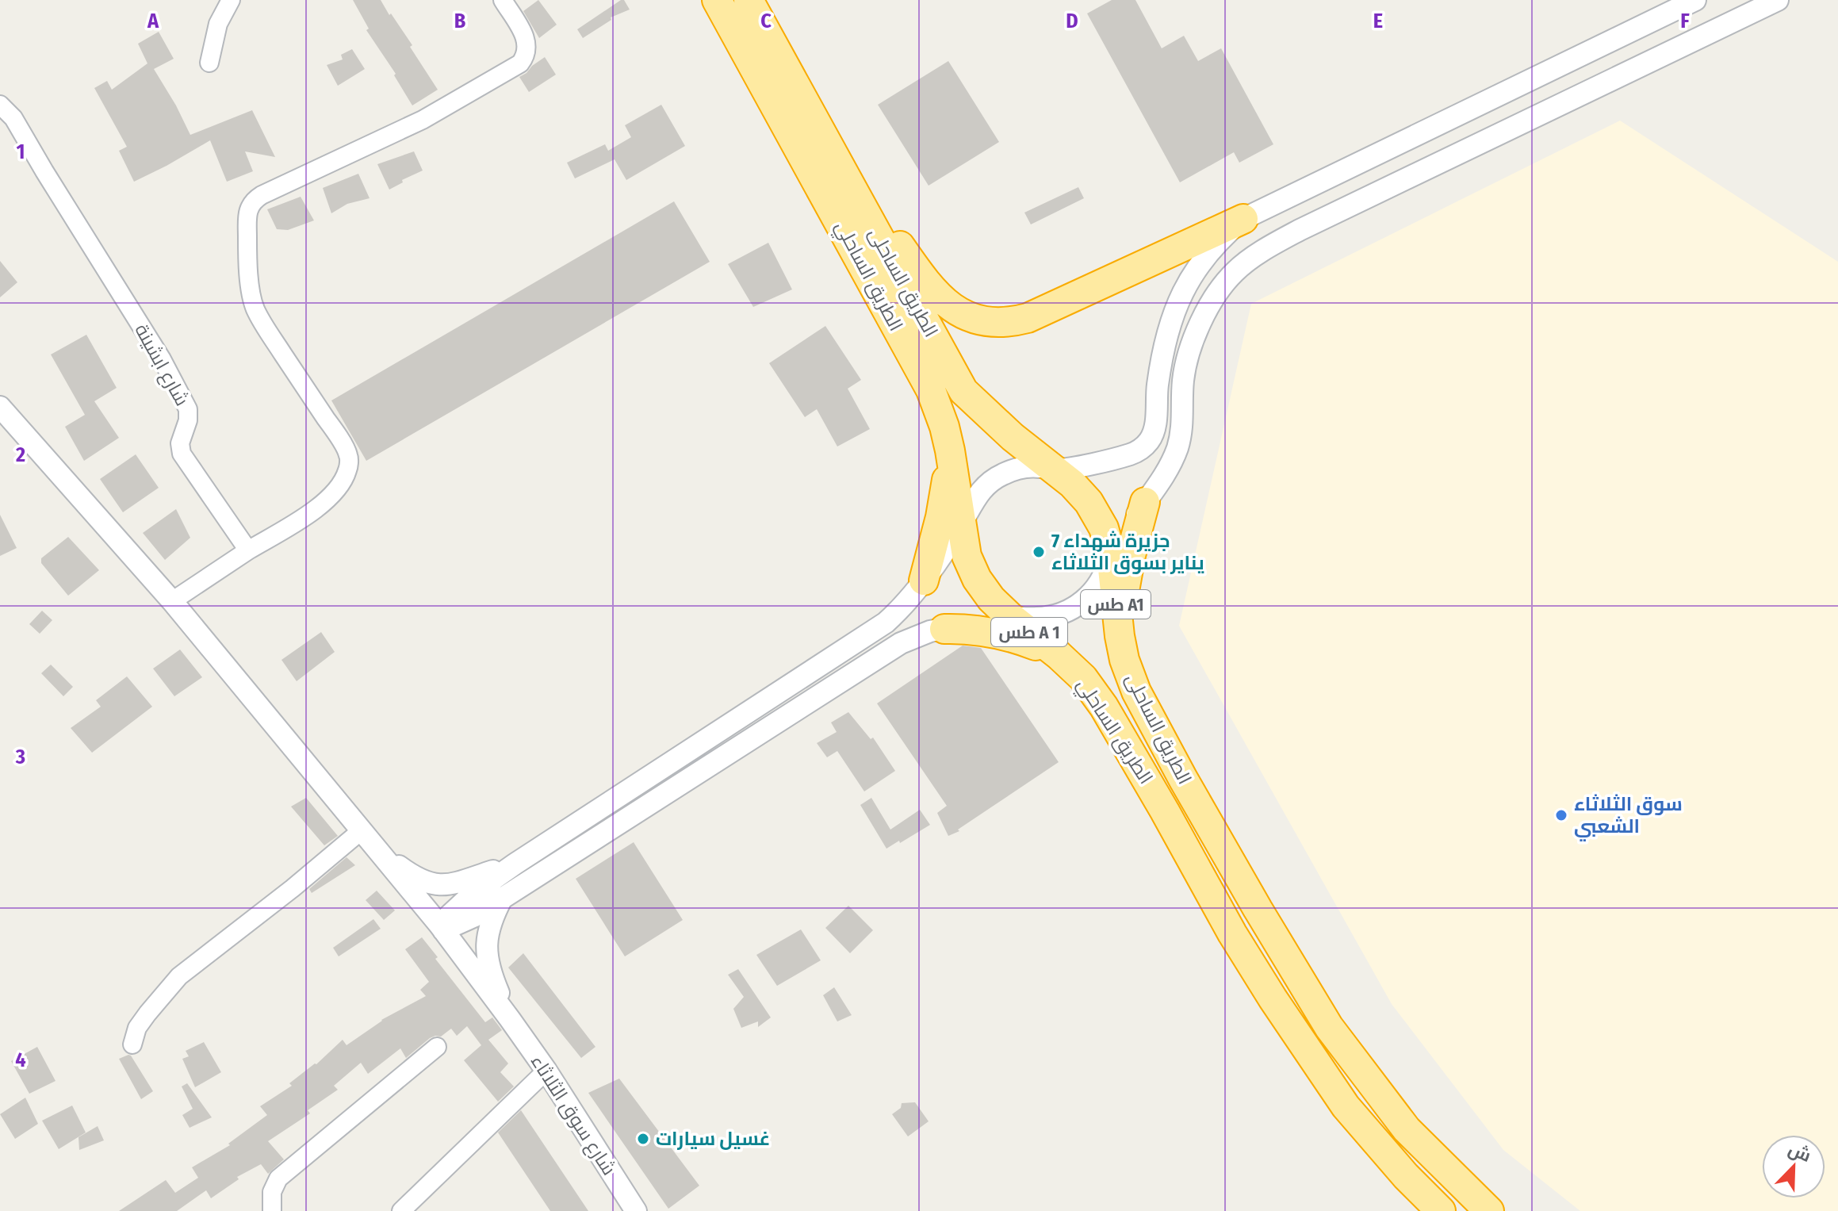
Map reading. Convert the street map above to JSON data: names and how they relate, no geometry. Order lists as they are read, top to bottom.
{
  "streets": {
    "highway": [
      "الطريق الساحلي",
      "الطريق الساحلى",
      "طس A1",
      "طس A 1"
    ],
    "street": ["شارع ابشينة", "شارع سوق الثلاثاء"]
  },
  "crossings": [
    ["الطريق الساحلي", "الطريق الساحلى"]
  ],
  "places": ["جزيرة شهداء 7 يناير بسوق الثلاثاء", "سوق الثلاثاء الشعبي", "غسيل سيارات"],
  "north": "top right",
  "grid": {
    "columns": [
      "A",
      "B",
      "C",
      "D",
      "E",
      "F"
    ],
    "rows": [
      "1",
      "2",
      "3",
      "4"
    ]
  }
}
